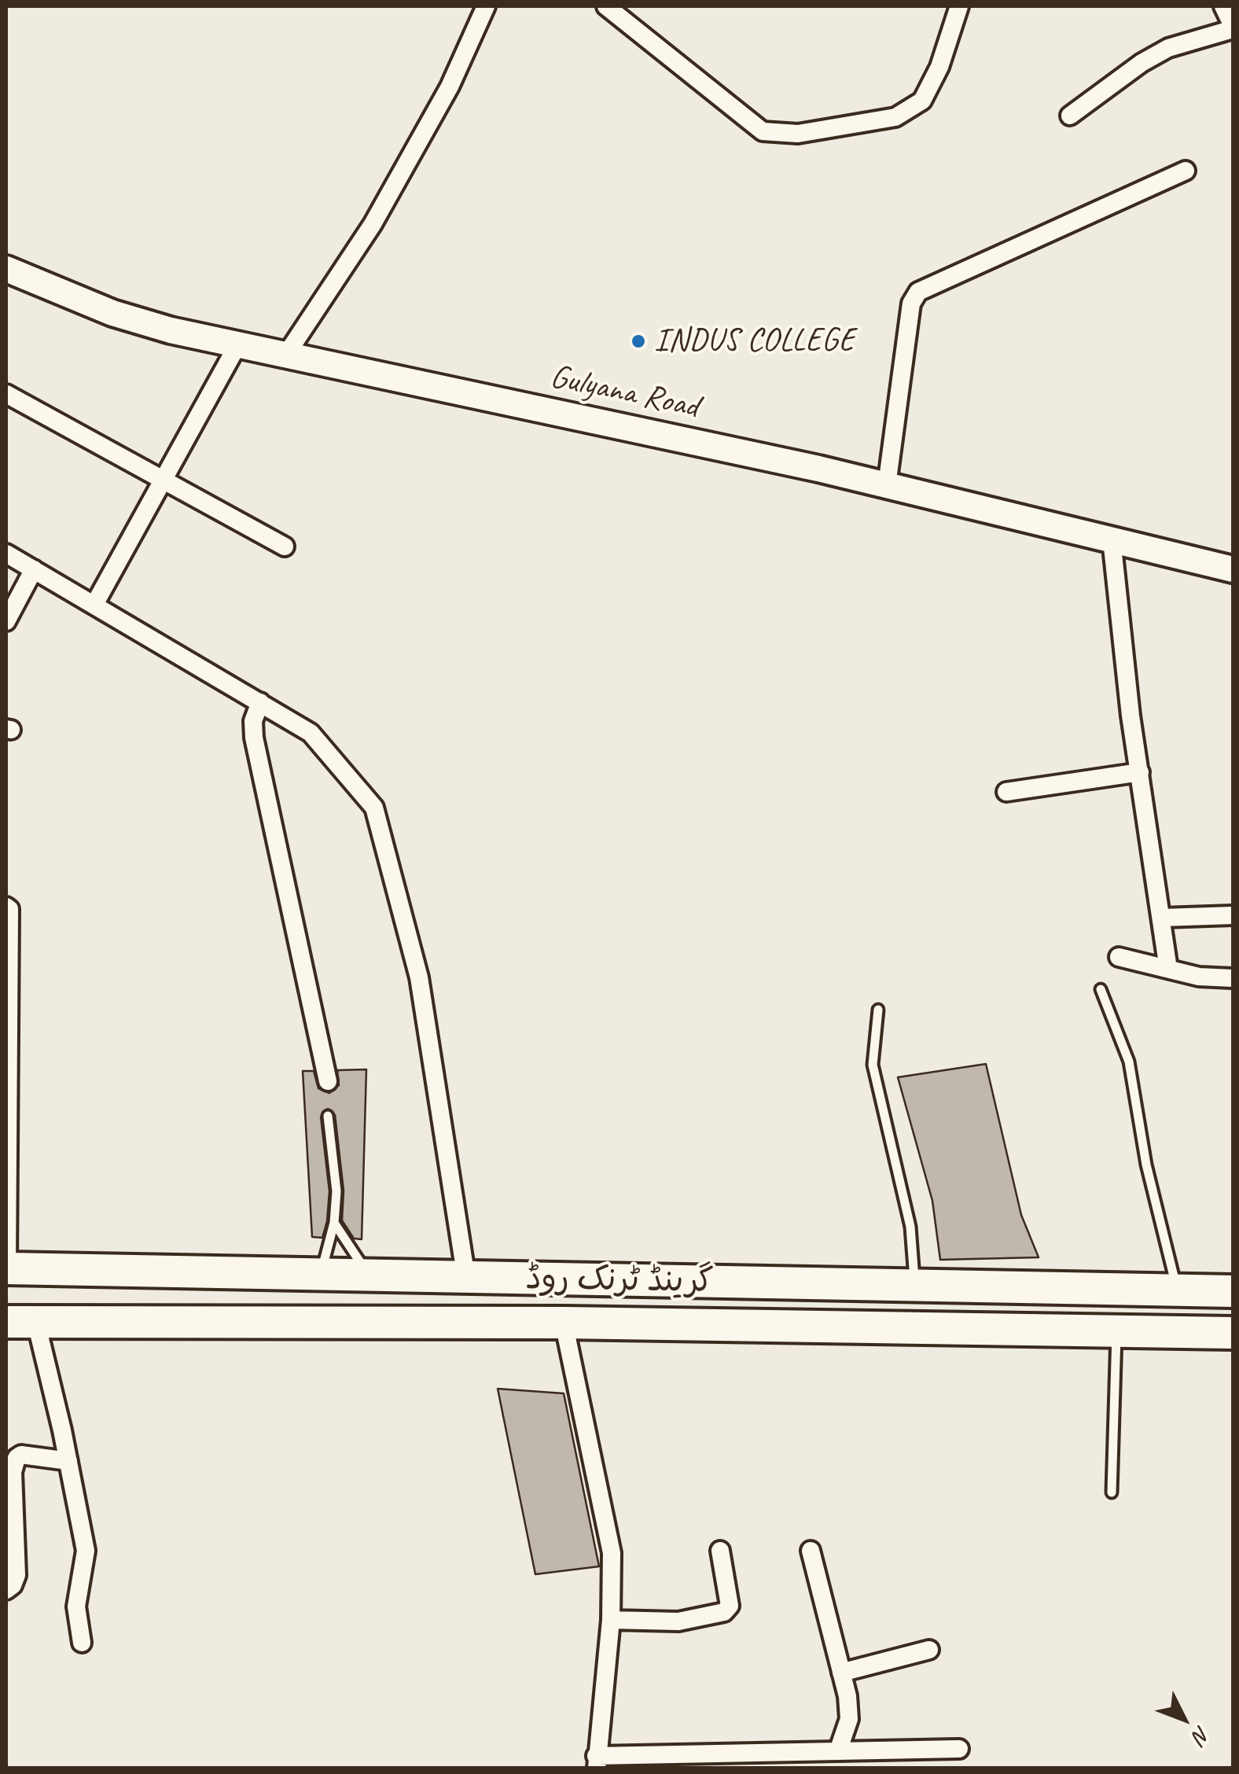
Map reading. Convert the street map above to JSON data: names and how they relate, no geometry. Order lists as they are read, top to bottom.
{
  "streets": {
    "highway": ["گرینڈ ٹرنک روڈ"],
    "main road": ["Gulyana Road"]
  },
  "places": ["INDUS COLLEGE"],
  "north": "bottom right"
}
